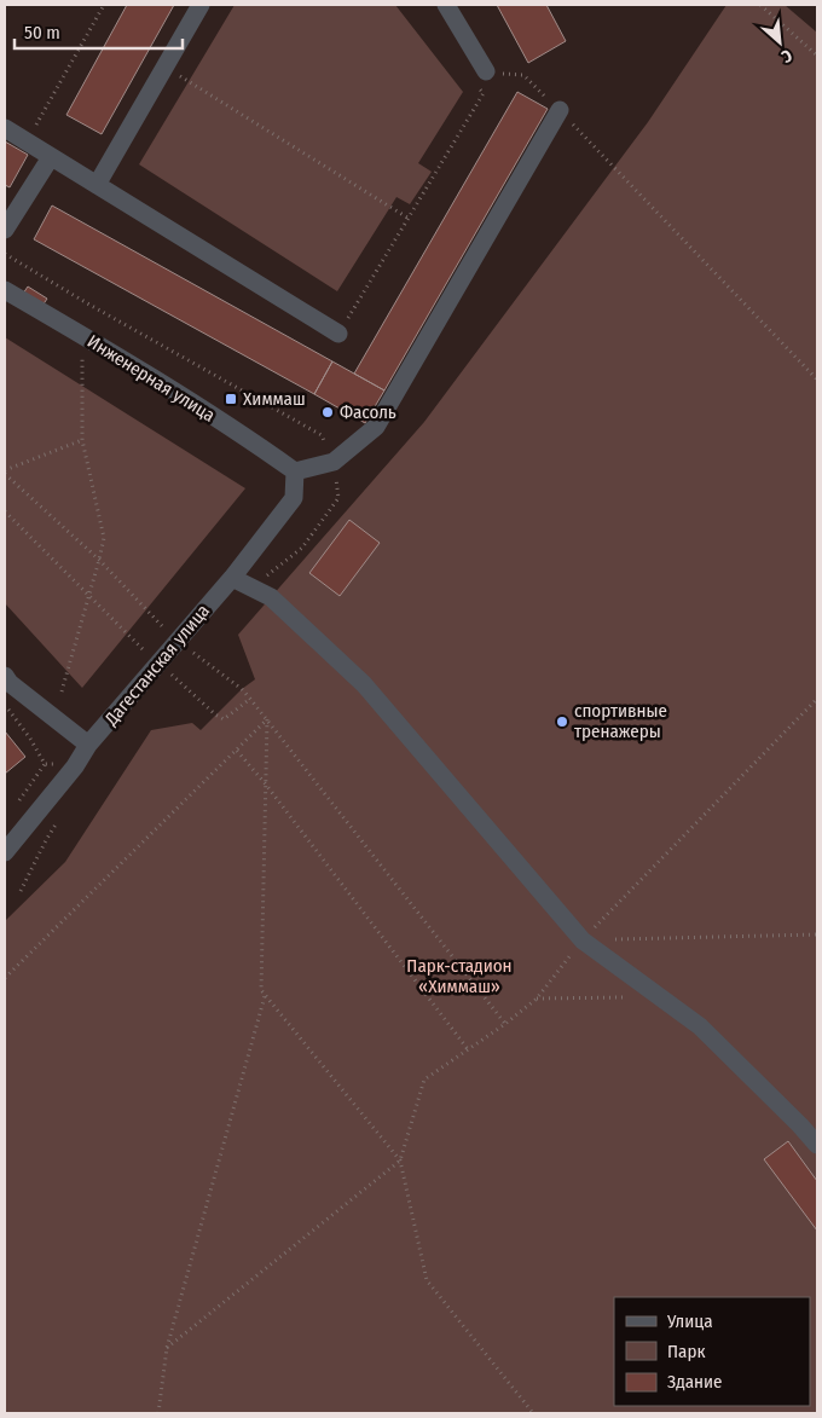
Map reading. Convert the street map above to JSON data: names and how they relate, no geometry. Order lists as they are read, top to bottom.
{
  "streets": {
    "street": ["Инженерная улица", "Дагестанская улица"]
  },
  "crossings": [
    ["Инженерная улица", "Дагестанская улица"]
  ],
  "parks": ["Парк-стадион «Химмаш»"],
  "places": {
    "transit": ["Химмаш"],
    "other": ["Фасоль", "спортивные тренажеры"]
  },
  "legend": ["Улица", "Парк", "Здание"],
  "scale_bar": "50 m",
  "north": "bottom right"
}
